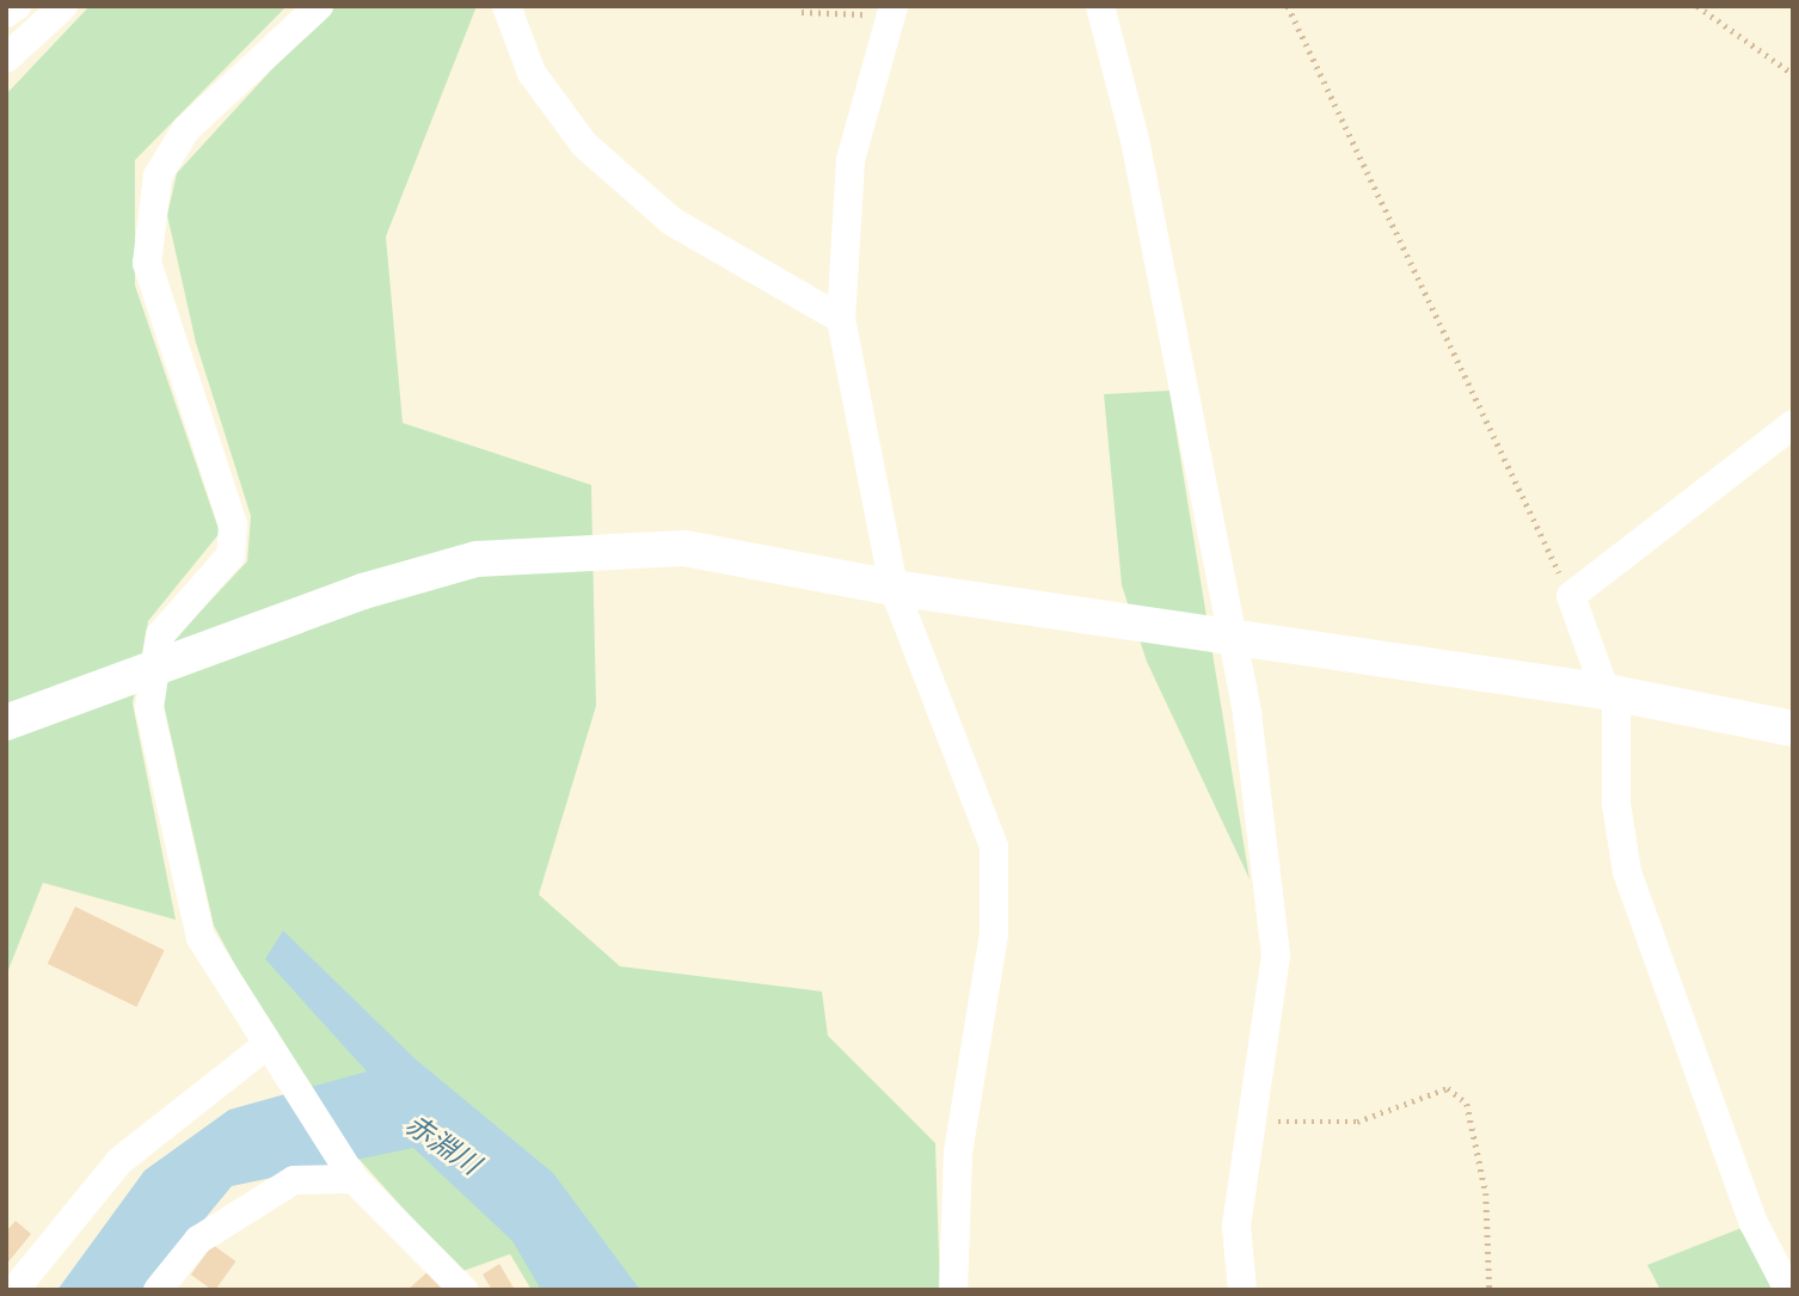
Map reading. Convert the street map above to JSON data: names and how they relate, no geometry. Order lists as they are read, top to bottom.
{
  "water": ["赤淵川"]
}
